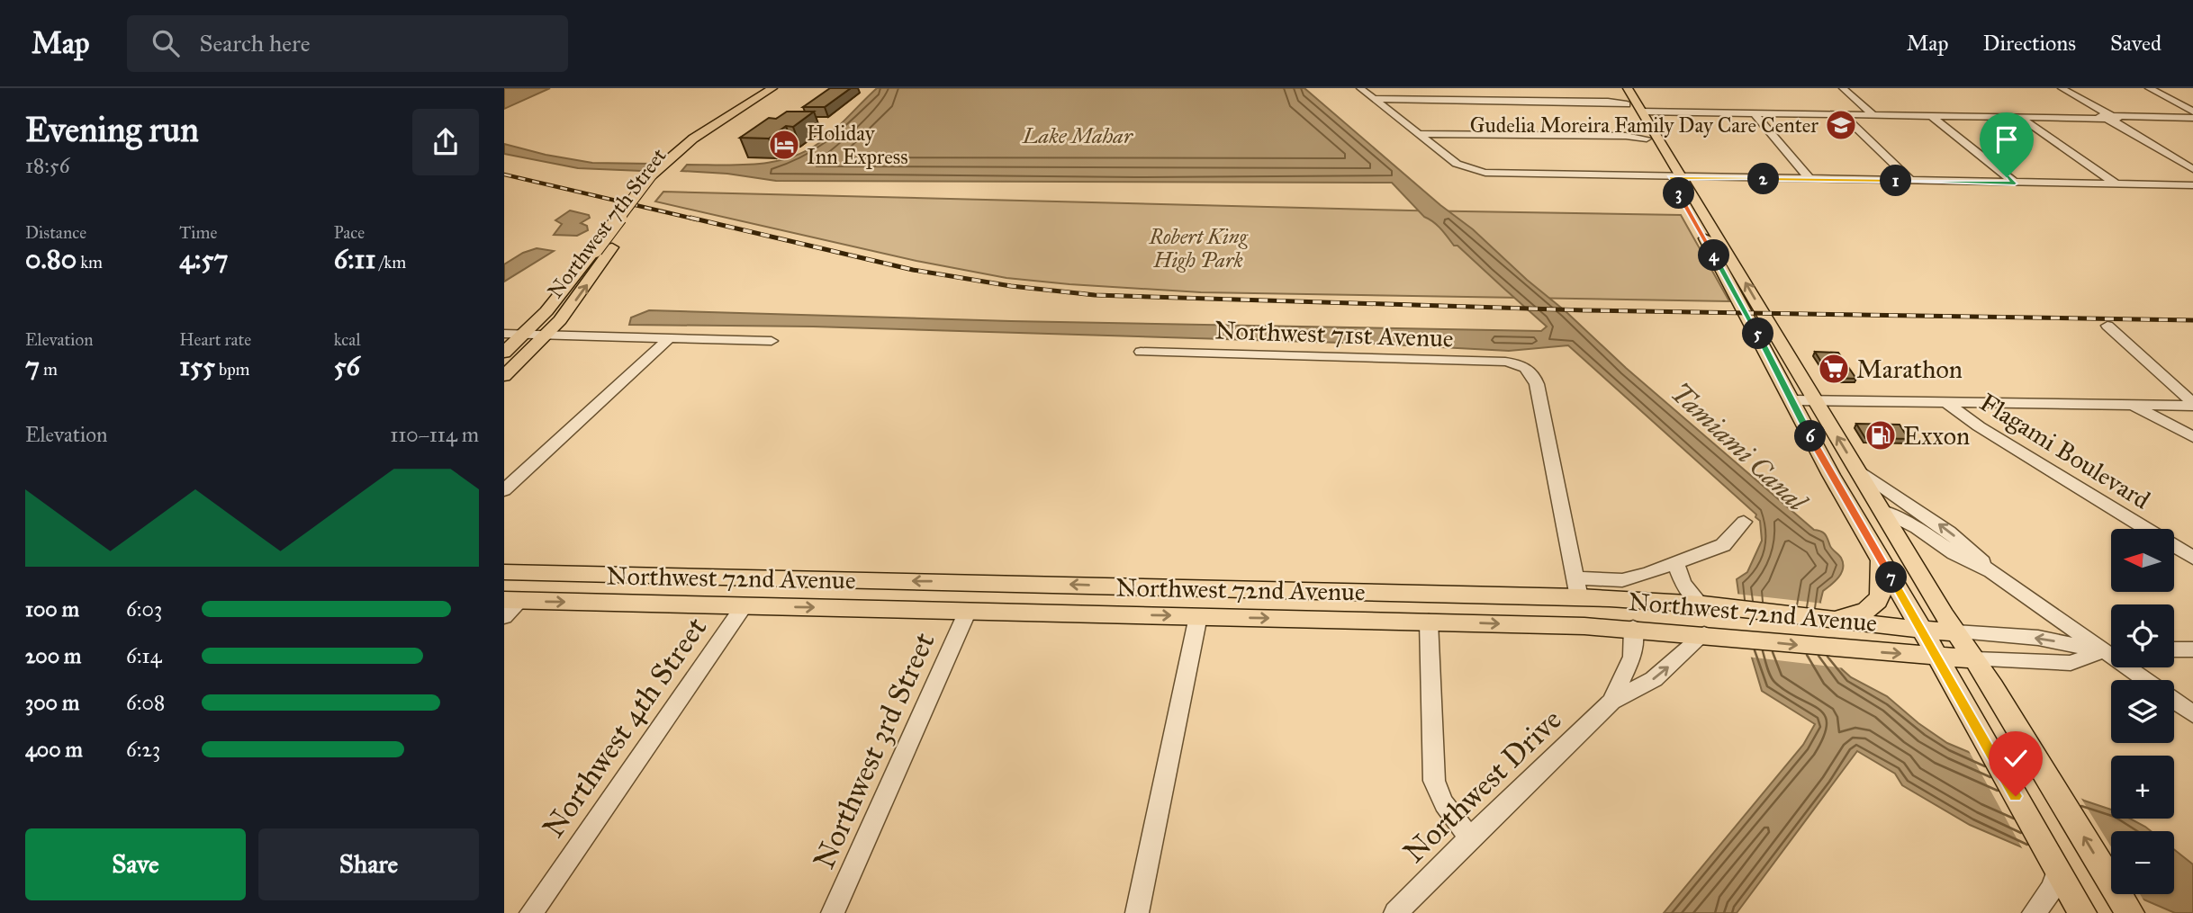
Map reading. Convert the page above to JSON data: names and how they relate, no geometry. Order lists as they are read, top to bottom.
{
  "streets": {
    "main road": ["Northwest 7th Street", "Northwest 72nd Avenue"],
    "street": [
      "Northwest 71st Avenue",
      "Flagami Boulevard",
      "Northwest 4th Street",
      "Northwest 3rd Street",
      "Northwest Drive"
    ]
  },
  "crossings": [
    ["Northwest 71st Avenue", "Northwest 72nd Avenue"],
    ["Northwest 72nd Avenue", "Northwest 4th Street"],
    ["Northwest 72nd Avenue", "Northwest 3rd Street"],
    ["Northwest 72nd Avenue", "Northwest Drive"]
  ],
  "water": ["Lake Mahar", "Tamiami Canal"],
  "parks": ["Robert King High Park"],
  "places": {
    "school or university": ["Gudelia Moreira Family Day Care Center"],
    "hotel": ["Holiday Inn Express"],
    "supermarket": ["Marathon"],
    "fuel station": ["Exxon"]
  },
  "north": "left",
  "page": {
    "header": "Map",
    "search": "Search here",
    "nav": ["Map", "Directions", "Saved"],
    "heading": ["Evening run", "18:56"],
    "pins": [
      "2",
      "1",
      "3",
      "4",
      "5",
      "6",
      "7"
    ],
    "stats": [
      ["Distance", "0.80 km"],
      ["Time", "4:57"],
      ["Pace", "6:11 /km"],
      ["Elevation", "7 m"],
      ["Heart rate", "155 bpm"],
      ["kcal", "56"]
    ],
    "chart": ["Elevation", "110–114 m"],
    "map_buttons": ["+", "−"],
    "list": [
      {
        "name": "100 m",
        "note": "6:03"
      },
      {
        "name": "200 m",
        "note": "6:14"
      },
      {
        "name": "300 m",
        "note": "6:08"
      },
      {
        "name": "400 m",
        "note": "6:23"
      }
    ],
    "buttons": ["Save", "Share"]
  }
}
